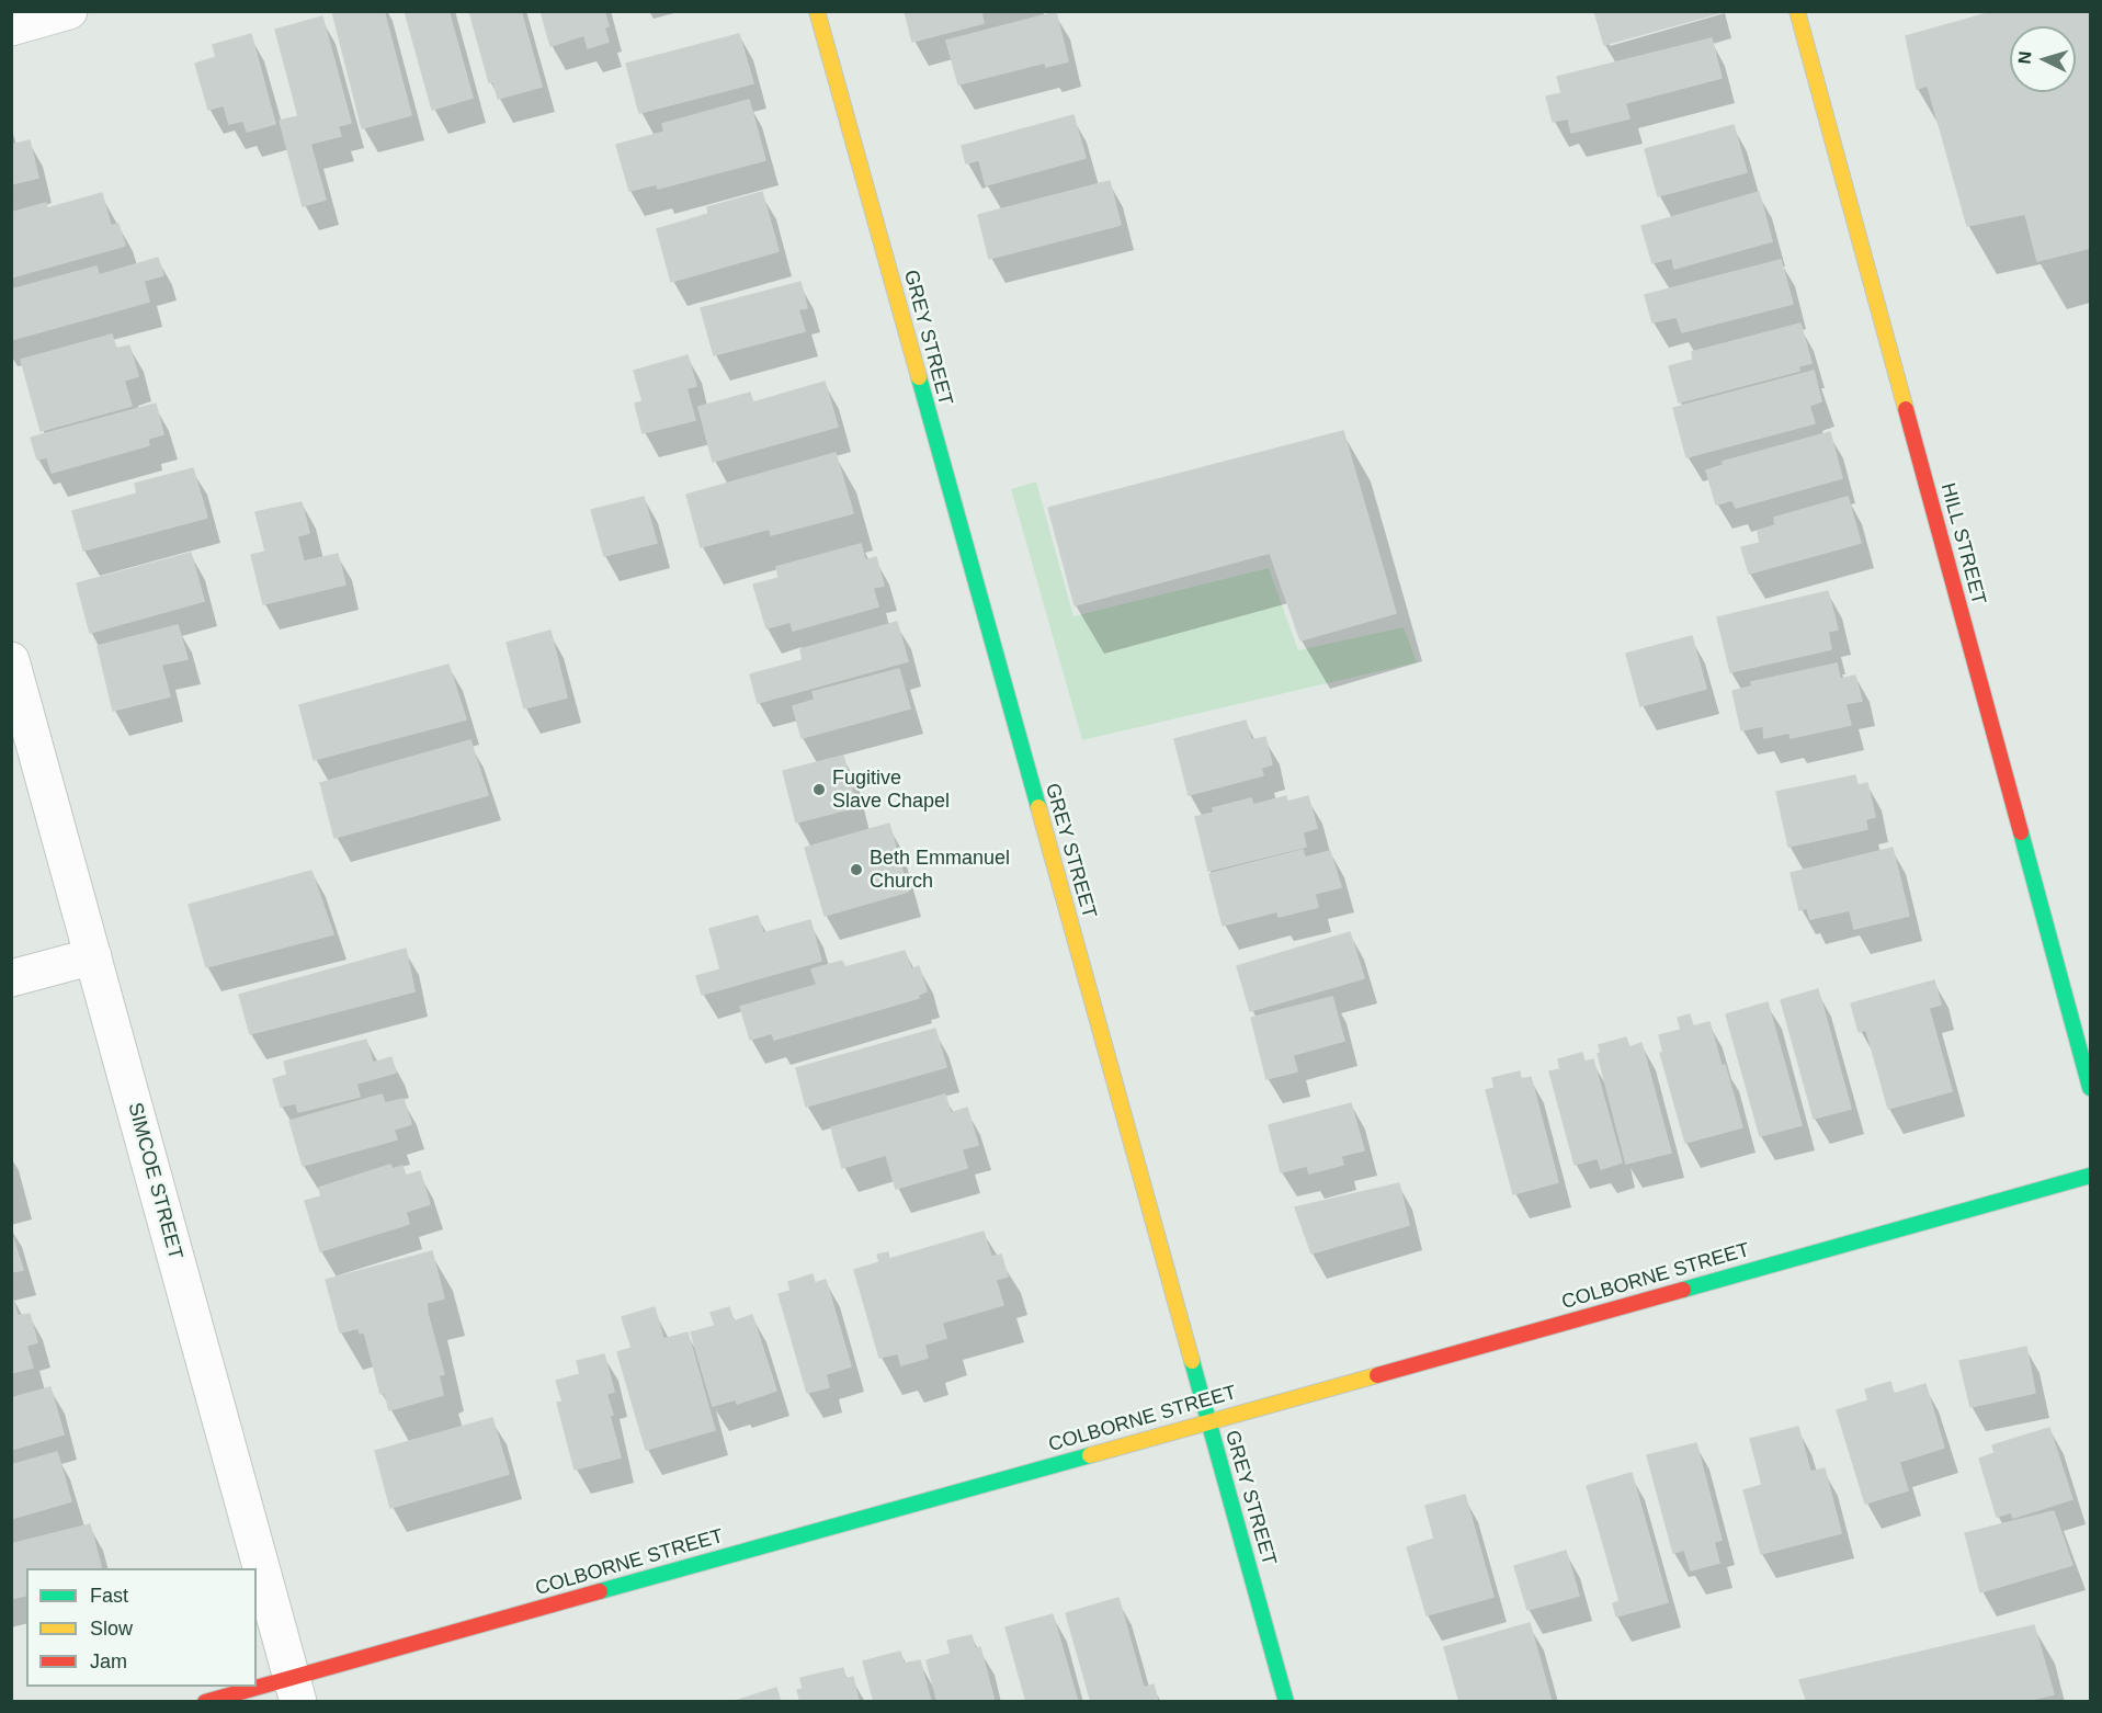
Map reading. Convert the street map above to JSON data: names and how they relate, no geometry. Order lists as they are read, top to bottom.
{
  "streets": {
    "street": [
      "GREY STREET",
      "HILL STREET",
      "SIMCOE STREET",
      "COLBORNE STREET"
    ]
  },
  "crossings": [
    ["GREY STREET", "COLBORNE STREET"],
    ["SIMCOE STREET", "COLBORNE STREET"]
  ],
  "places": ["Fugitive Slave Chapel", "Beth Emmanuel Church"],
  "legend": ["Fast", "Slow", "Jam"],
  "north": "left"
}
